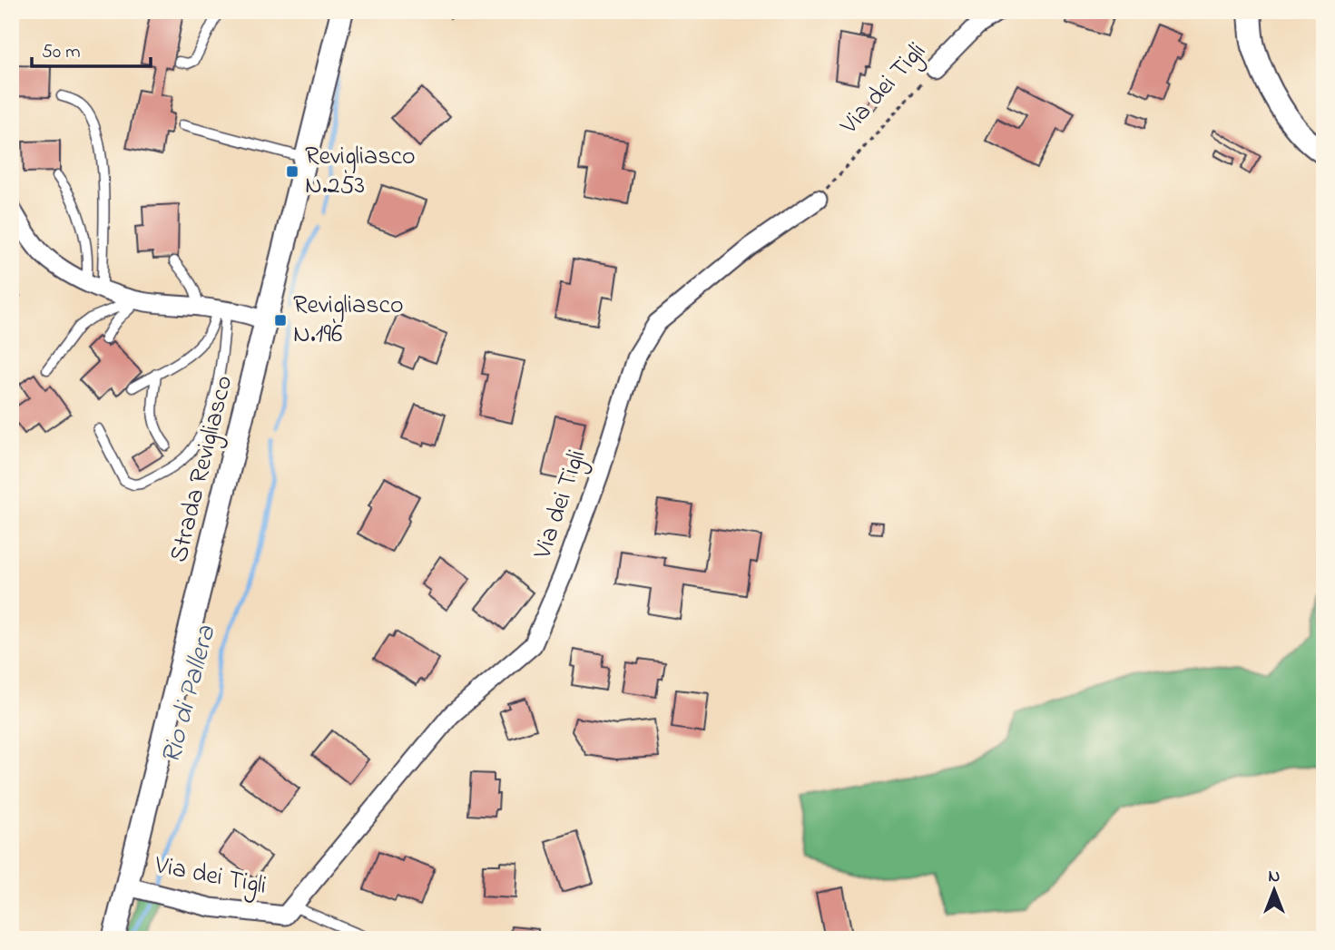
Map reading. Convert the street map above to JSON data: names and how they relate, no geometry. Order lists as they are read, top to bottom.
{
  "streets": {
    "street": ["Via dei Tigli", "Strada Revigliasco"]
  },
  "crossings": [
    ["Via dei Tigli", "Strada Revigliasco"]
  ],
  "water": ["Rio di Pallera"],
  "places": {
    "transit": ["Revigliasco N.253", "Revigliasco N.196"]
  },
  "scale_bar": "50 m",
  "north": "top"
}
